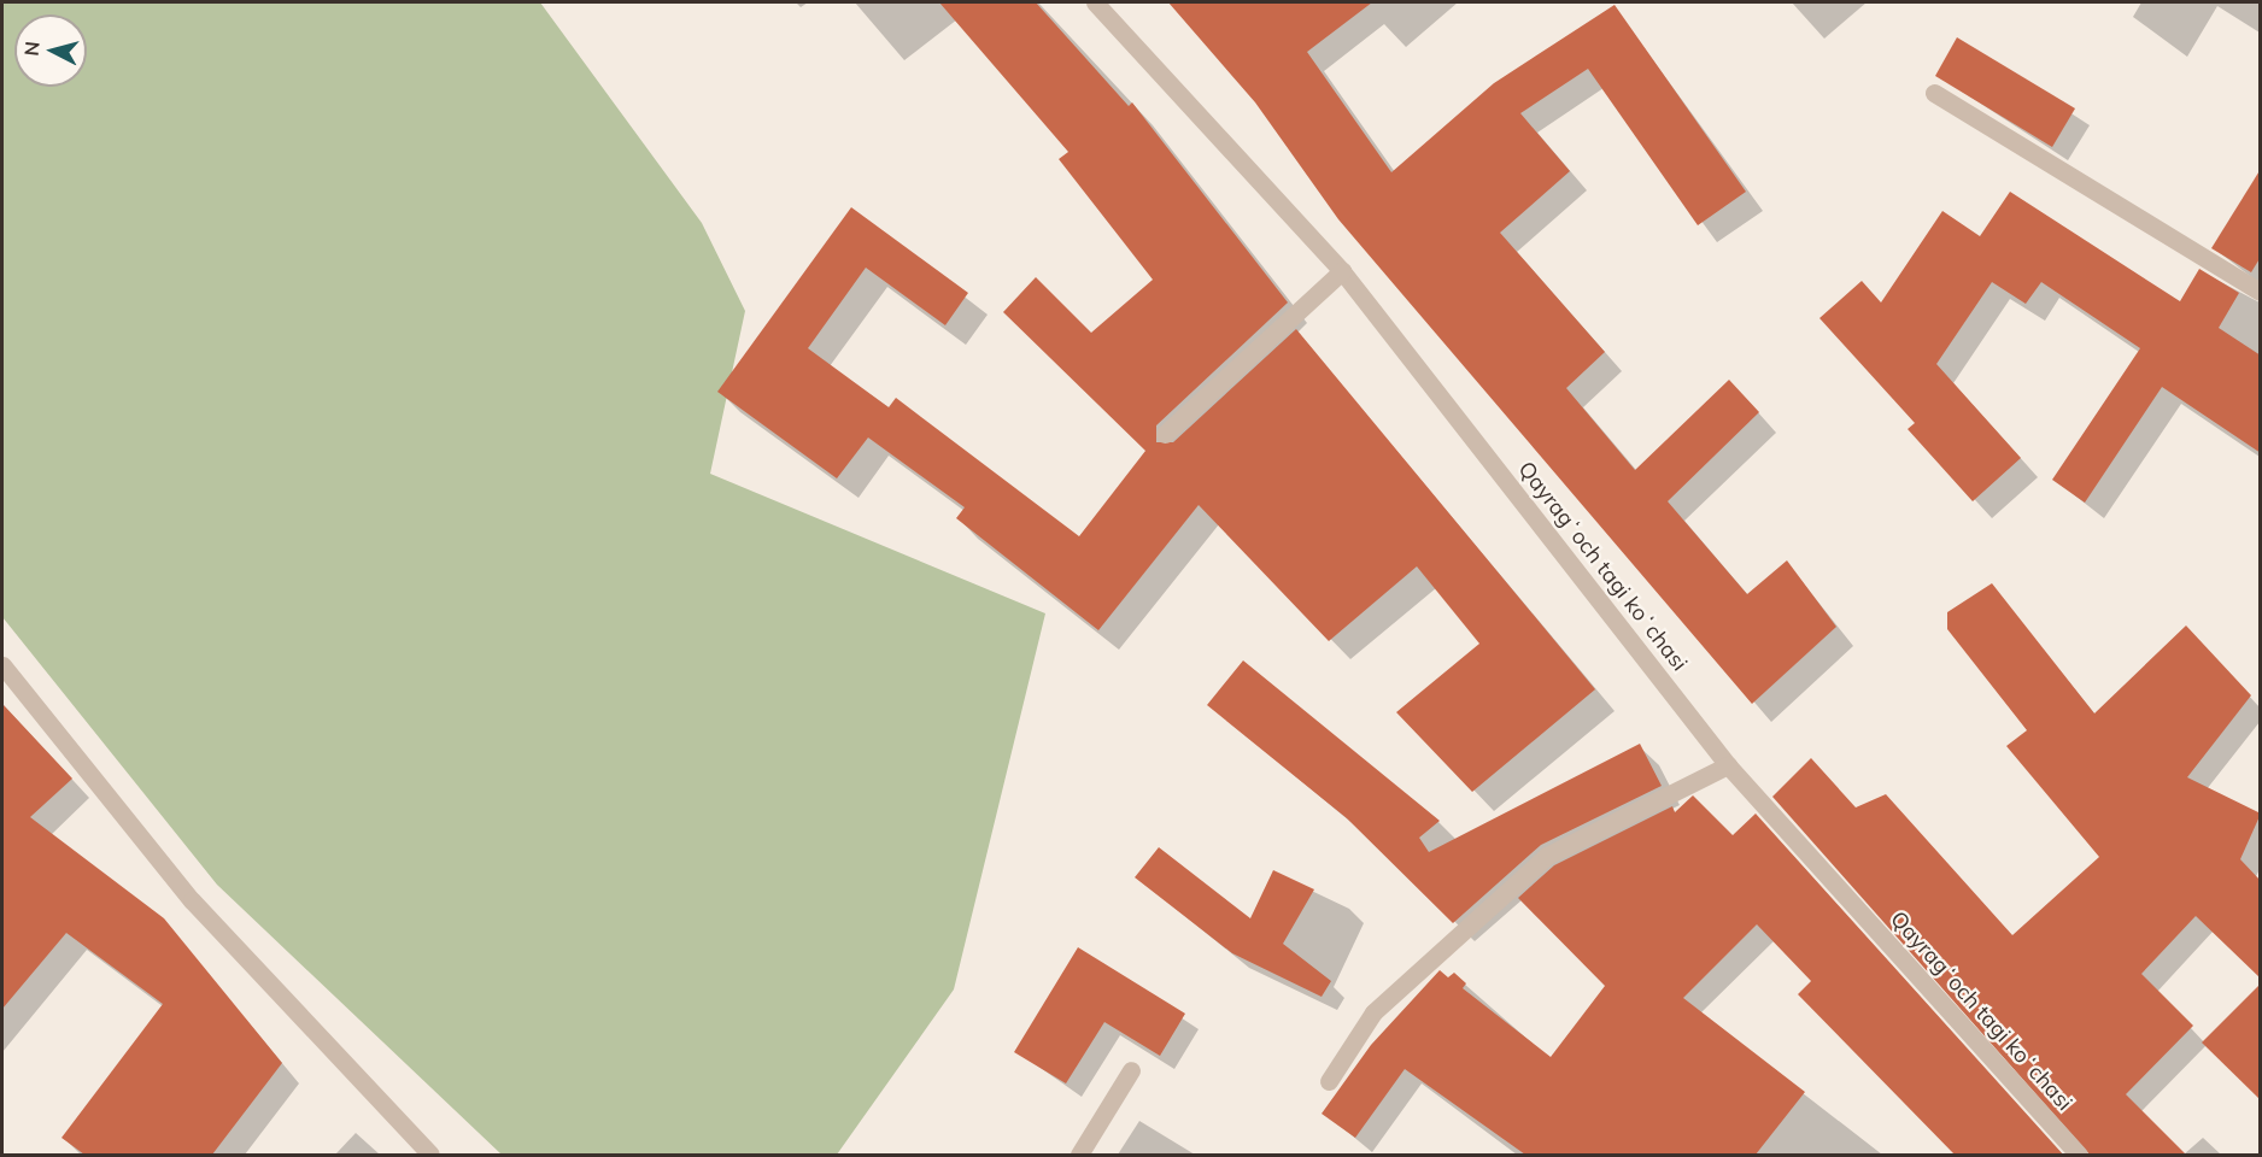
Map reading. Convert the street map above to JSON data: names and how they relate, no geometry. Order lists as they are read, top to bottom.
{
  "streets": {
    "street": ["Qayragʻoch tagi koʻchasi"]
  },
  "north": "left"
}
